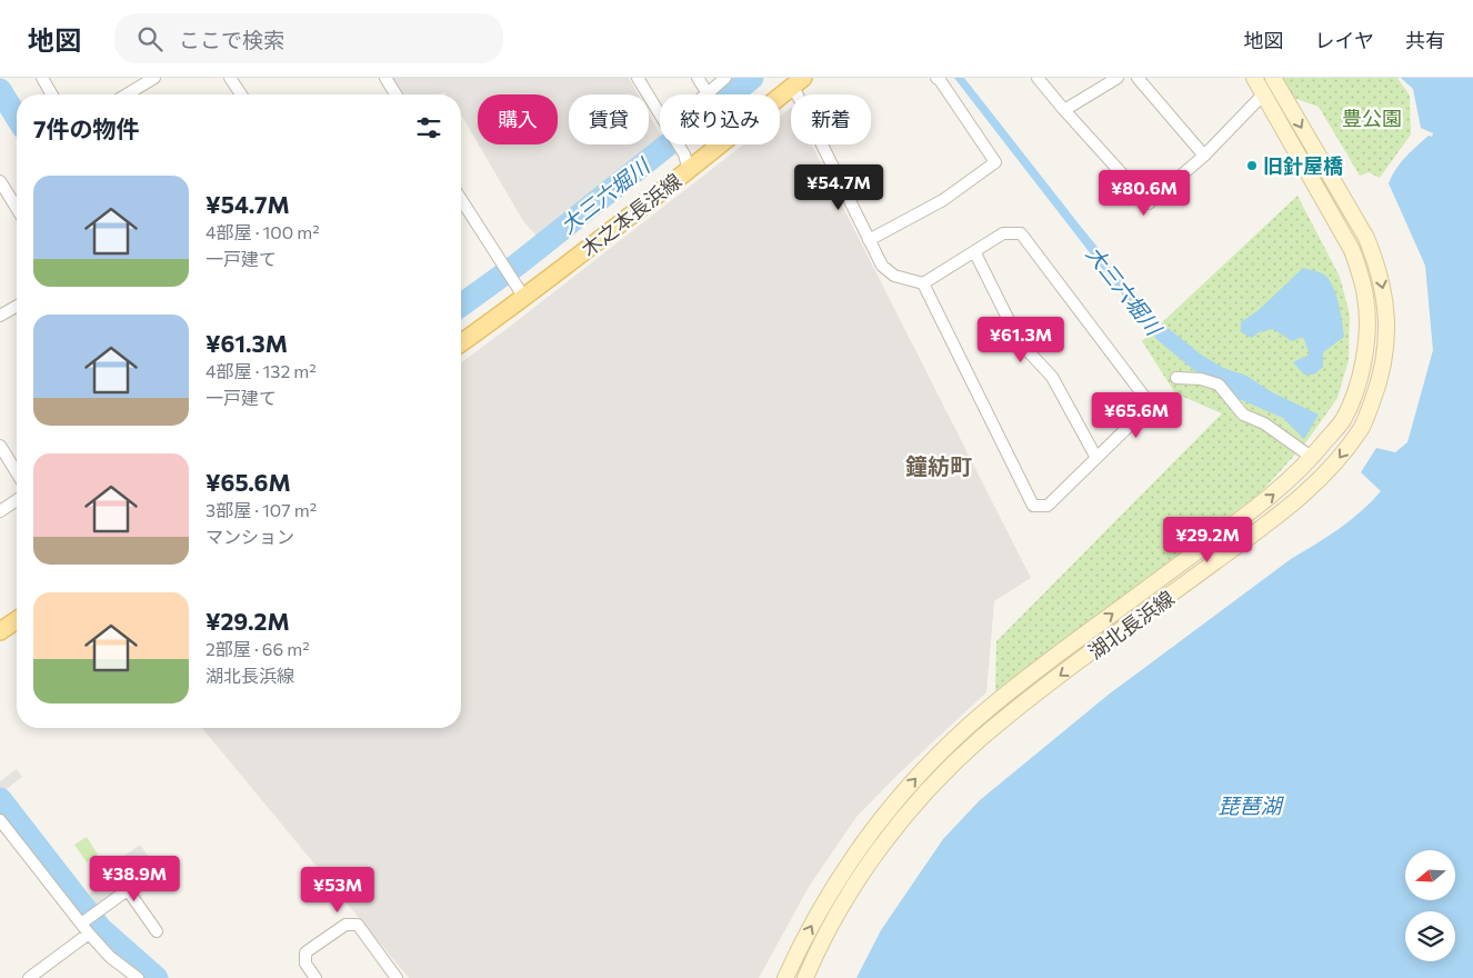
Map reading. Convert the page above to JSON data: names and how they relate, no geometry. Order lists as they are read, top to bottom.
{
  "streets": {
    "main road": ["木之本長浜線", "湖北長浜線"]
  },
  "districts": ["鐘紡町"],
  "water": ["大三六堀川", "琵琶湖"],
  "parks": ["豊公園"],
  "places": ["旧針屋橋"],
  "north": "left",
  "page": {
    "header": "地図",
    "search": "ここで検索",
    "nav": ["地図", "レイヤ", "共有"],
    "chip": [
      "購入",
      "賃貸",
      "絞り込み",
      "新着"
    ],
    "heading": "7件の物件",
    "list": [
      {
        "name": "¥54.7M",
        "note": "4部屋 · 100 m² · 一戸建て"
      },
      {
        "name": "¥61.3M",
        "note": "4部屋 · 132 m² · 一戸建て"
      },
      {
        "name": "¥65.6M",
        "note": "3部屋 · 107 m² · マンション"
      },
      {
        "name": "¥29.2M",
        "note": "2部屋 · 66 m² · 湖北長浜線"
      }
    ],
    "price": [
      "¥54.7M",
      "¥80.6M",
      "¥61.3M",
      "¥65.6M",
      "¥29.2M",
      "¥38.9M",
      "¥53M"
    ]
  }
}
